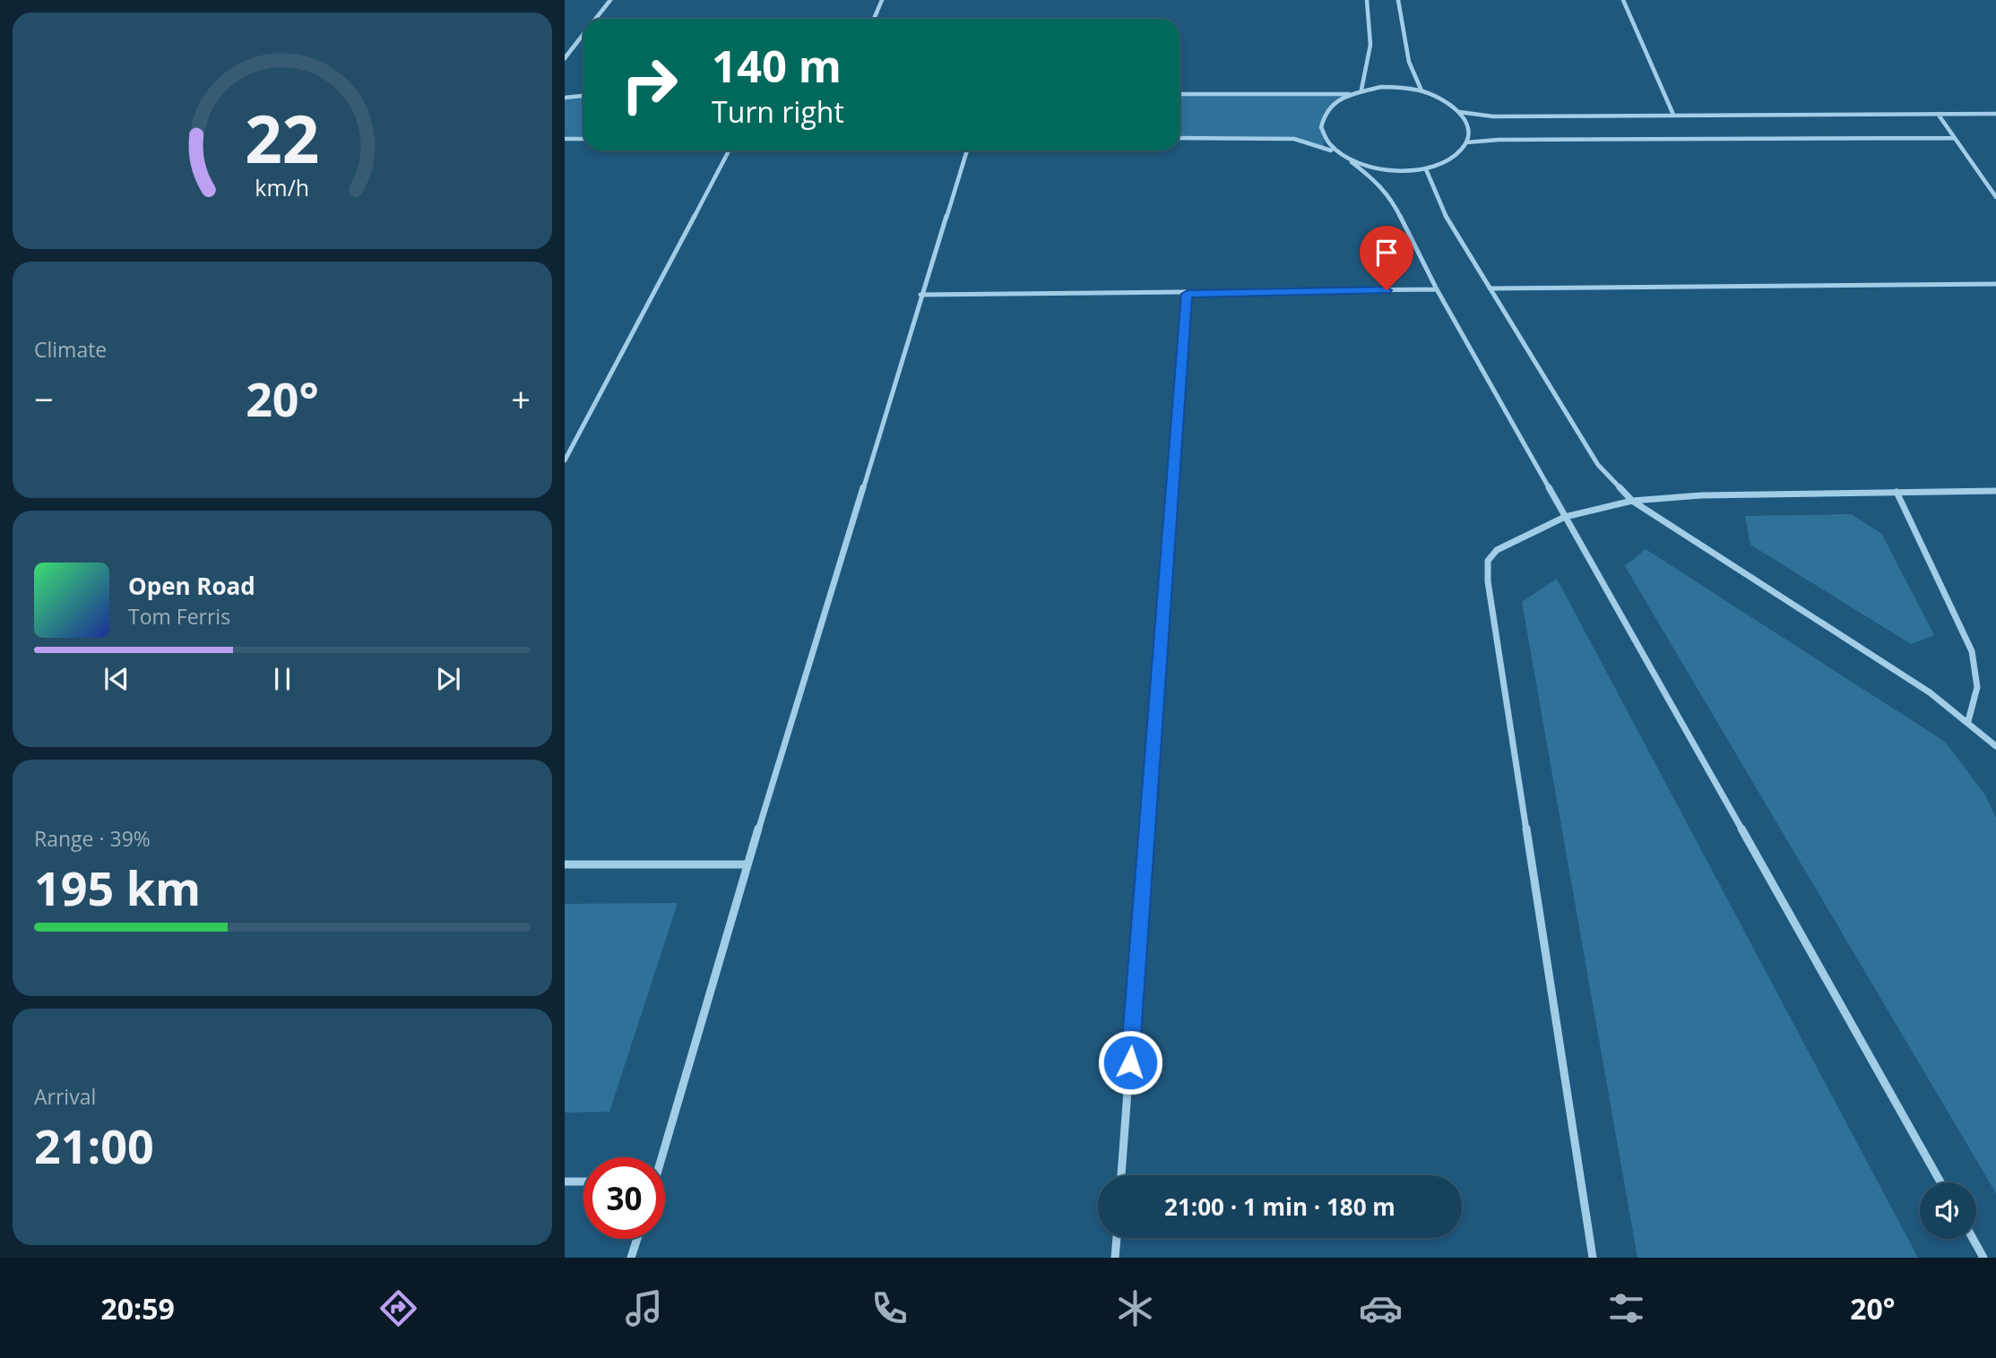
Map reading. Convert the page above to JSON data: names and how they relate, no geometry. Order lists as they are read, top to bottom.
{
  "page": {
    "turn": ["140 m", "Turn right"],
    "tile": [
      "Climate",
      ["Range · 39%", "195 km"],
      ["Arrival", "21:00"]
    ],
    "heat": ["−", "20°", "+"],
    "song": ["Open Road", "Tom Ferris"],
    "limit": "30",
    "trip": "21:00 · 1 min · 180 m",
    "tabs": ["20:59", "20°"],
    "gauge": ["22", "km/h"]
  }
}
